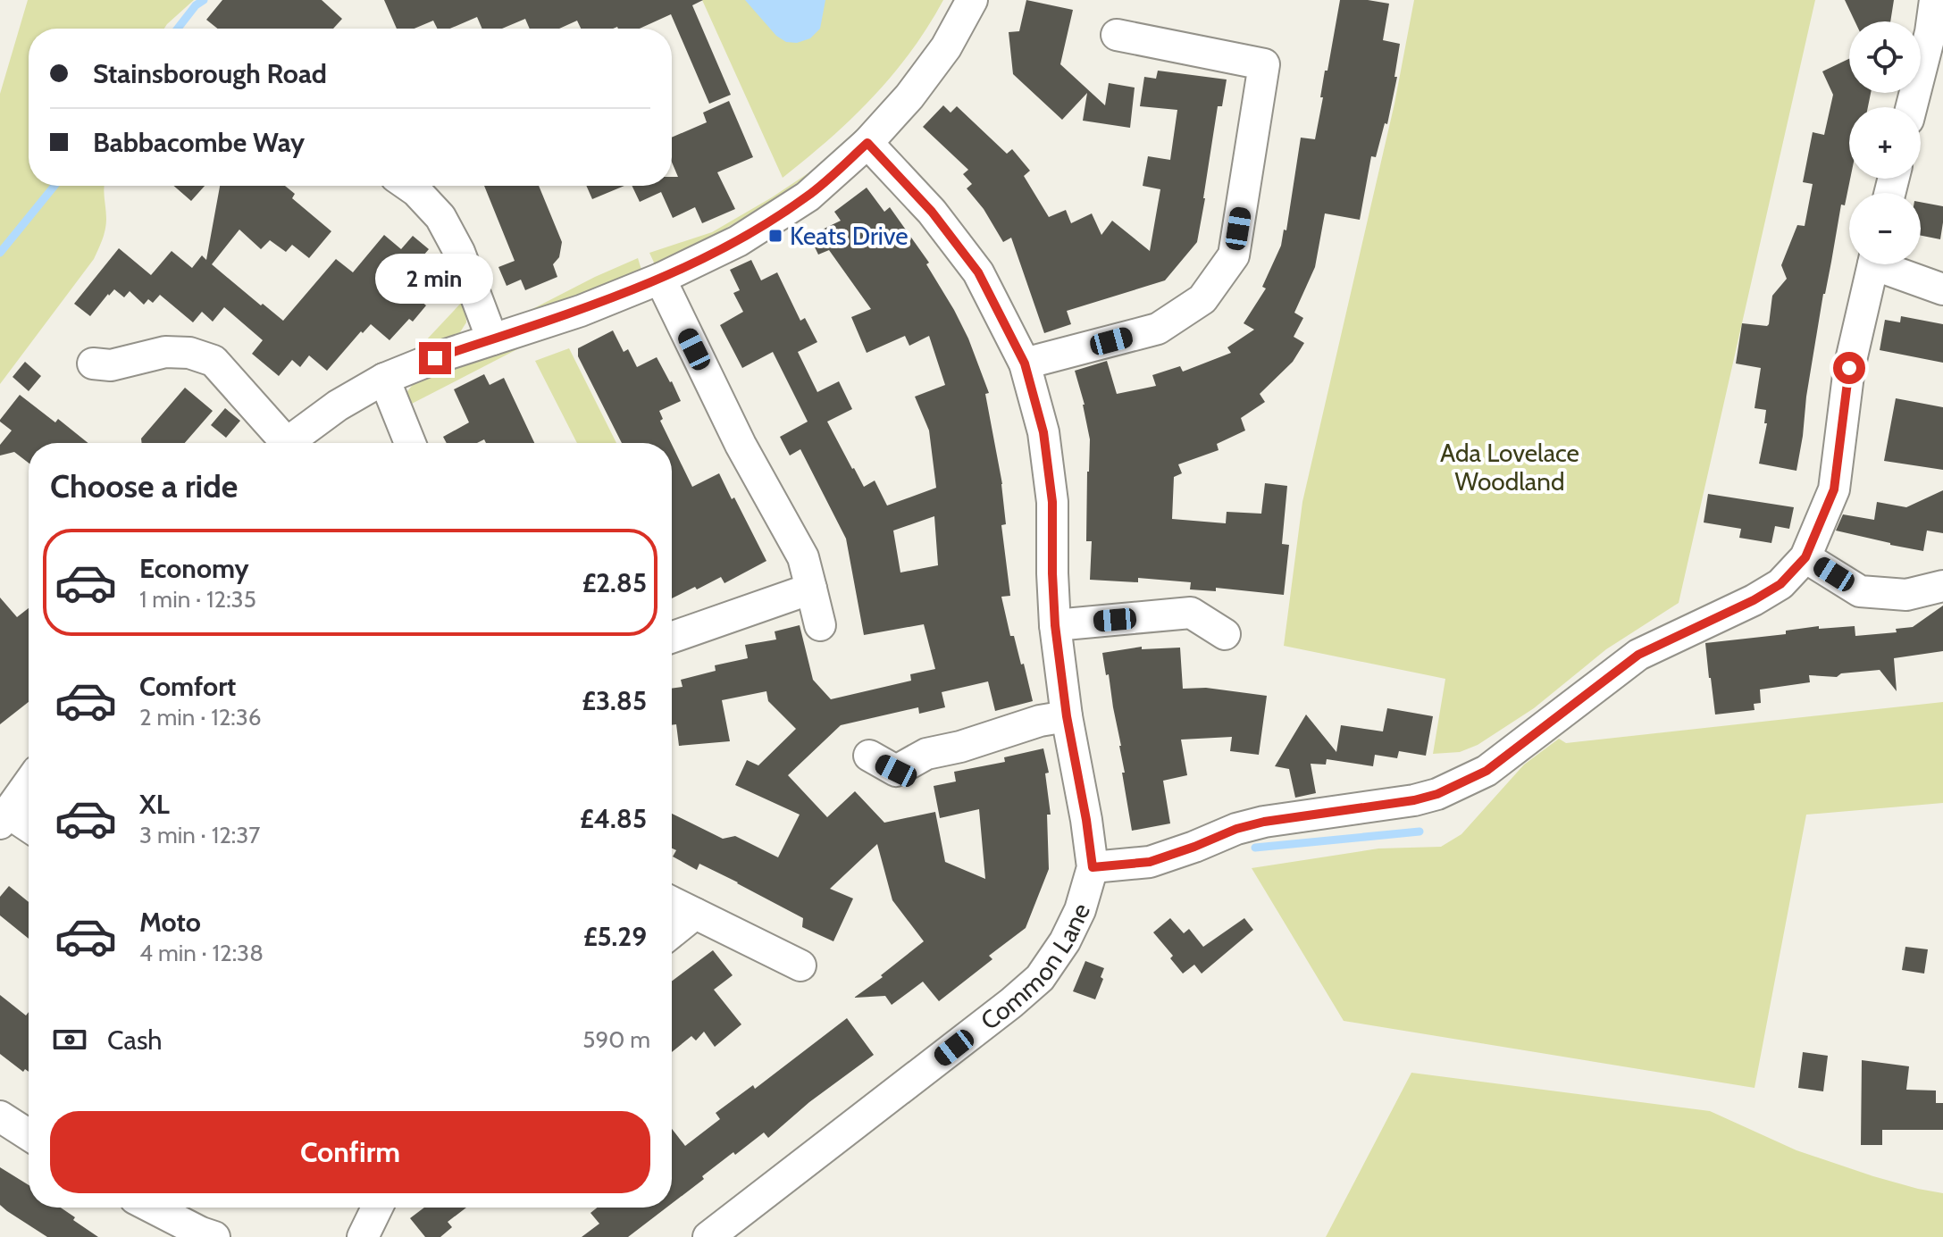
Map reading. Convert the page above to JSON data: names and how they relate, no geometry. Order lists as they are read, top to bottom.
{
  "streets": {
    "street": ["Common Lane"]
  },
  "parks": ["Ada Lovelace Woodland"],
  "places": {
    "transit": ["Keats Drive"]
  },
  "page": {
    "map_buttons": ["+", "−"],
    "banner": ["Stainsborough Road", "Babbacombe Way"],
    "bubble": "2 min",
    "heading": "Choose a ride",
    "list": [
      {
        "name": "Economy",
        "note": "1 min · 12:35",
        "value": "£2.85"
      },
      {
        "name": "Comfort",
        "note": "2 min · 12:36",
        "value": "£3.85"
      },
      {
        "name": "XL",
        "note": "3 min · 12:37",
        "value": "£4.85"
      },
      {
        "name": "Moto",
        "note": "4 min · 12:38",
        "value": "£5.29"
      }
    ],
    "pay": ["Cash", "590 m"],
    "buttons": "Confirm"
  }
}
